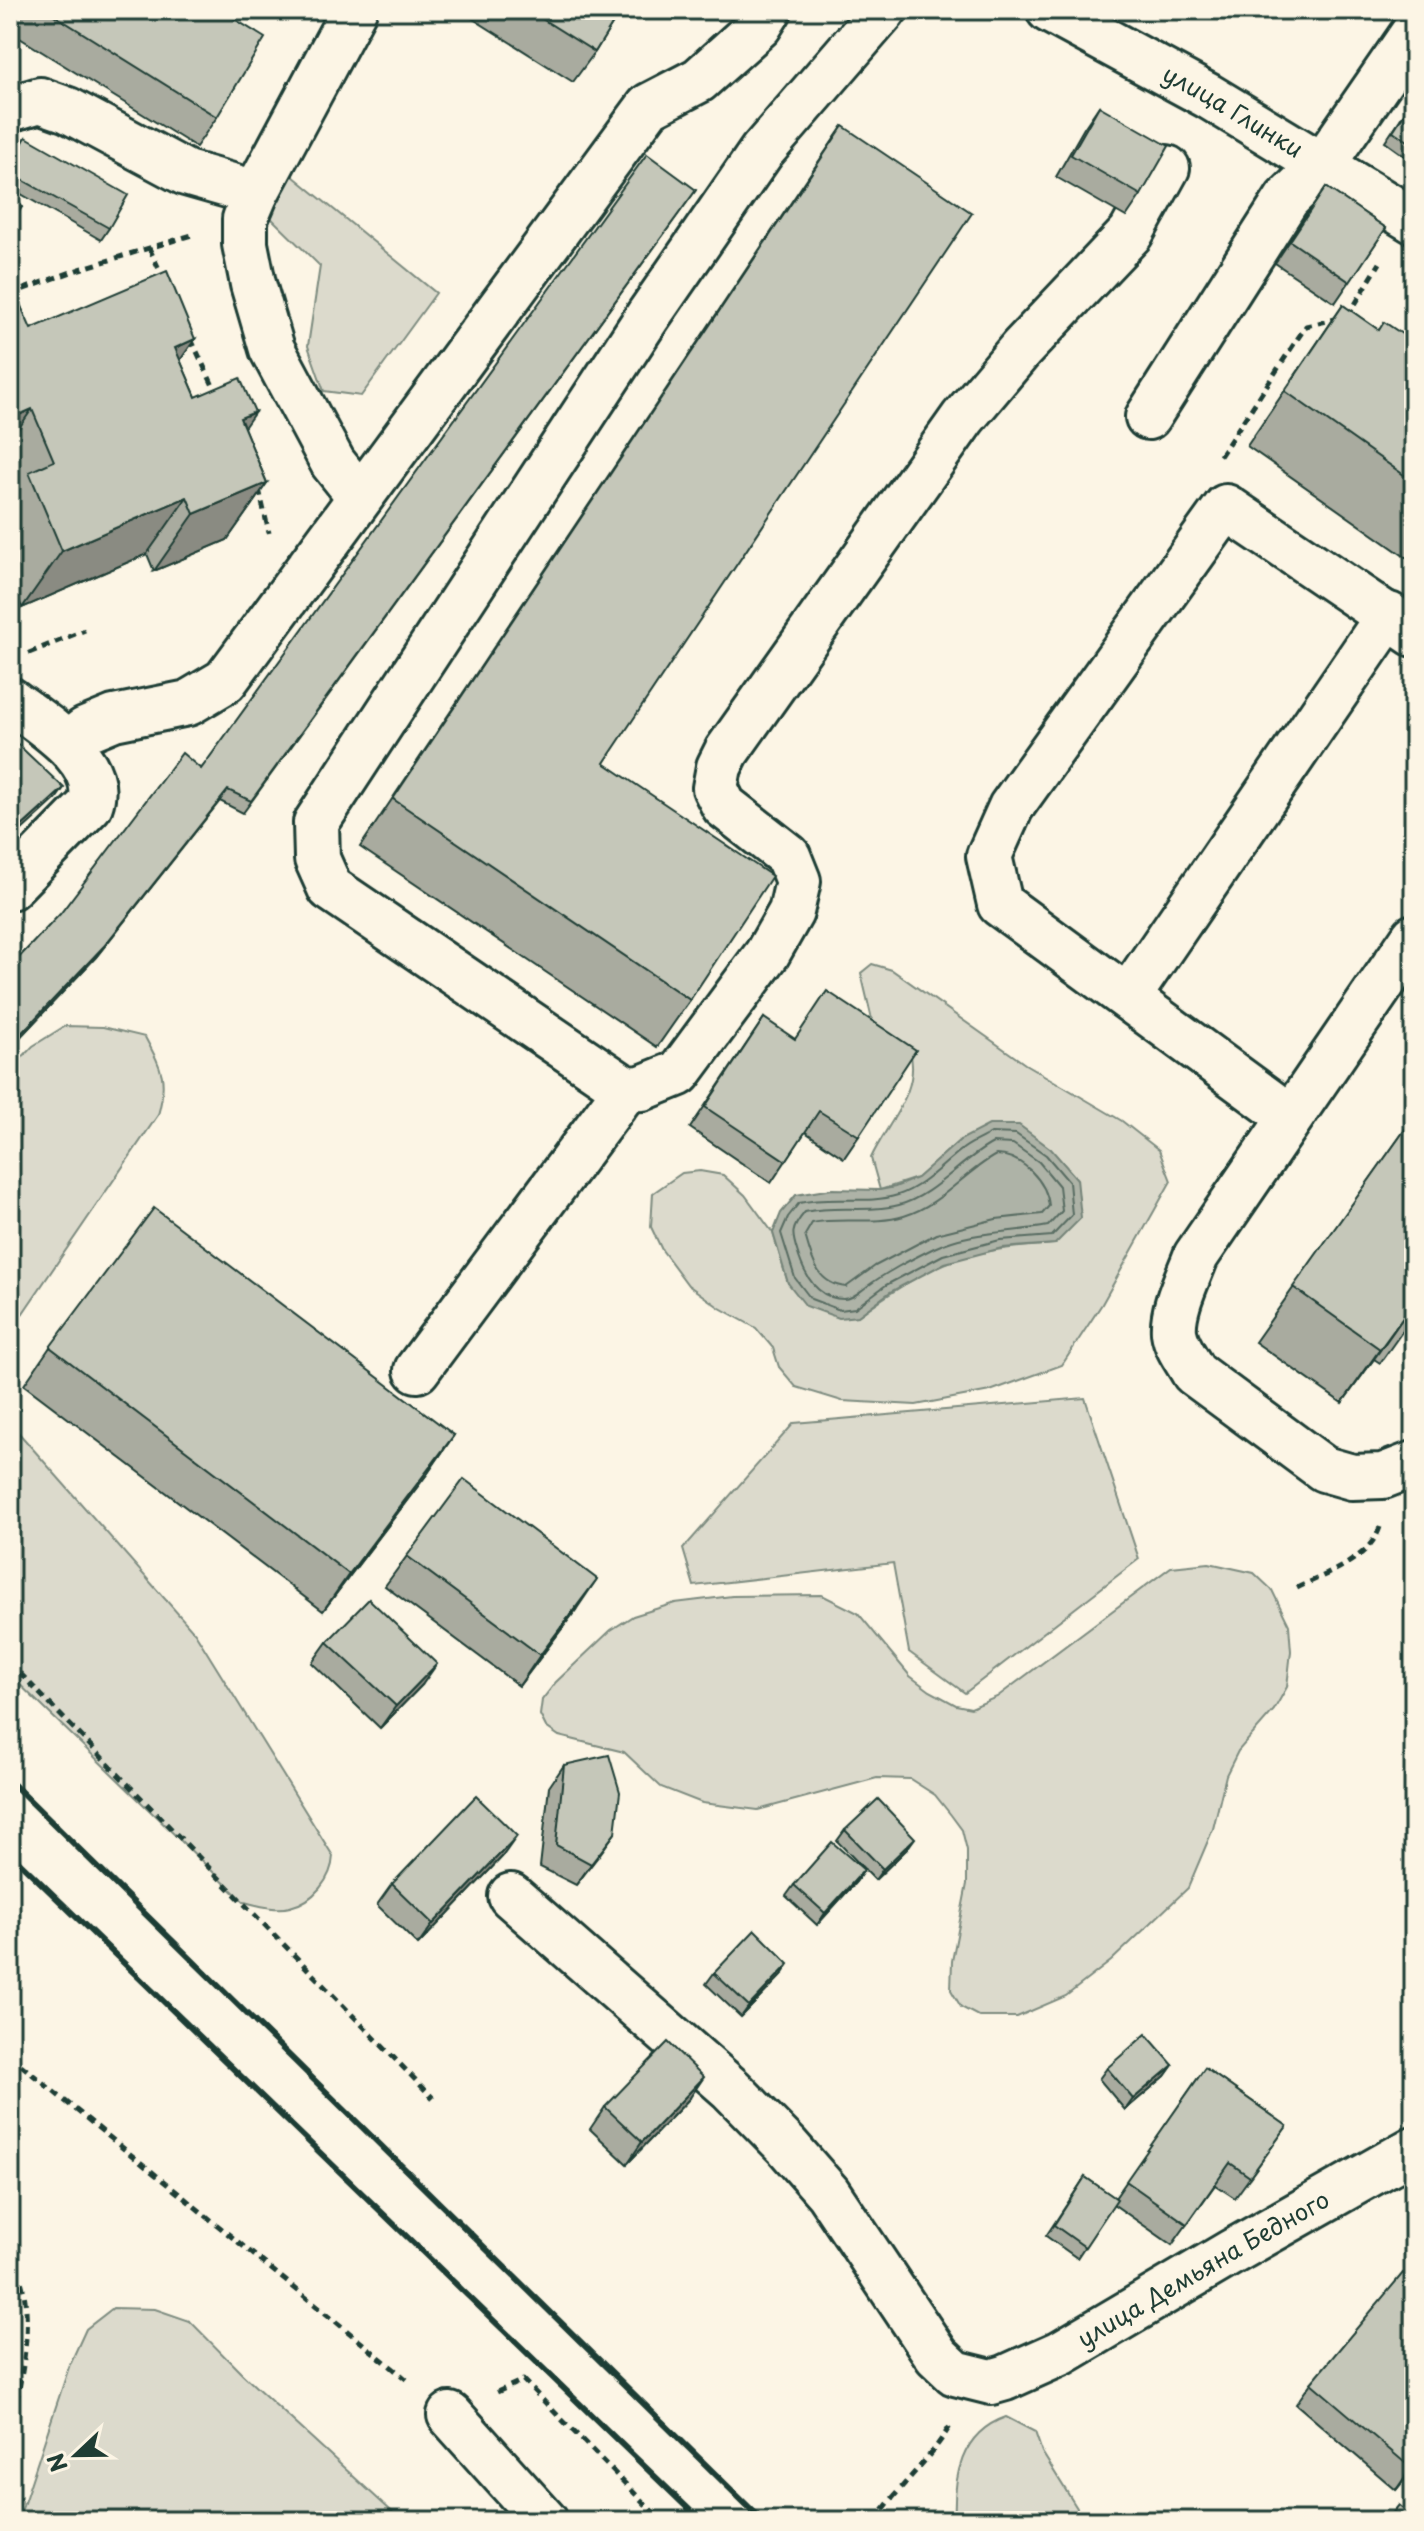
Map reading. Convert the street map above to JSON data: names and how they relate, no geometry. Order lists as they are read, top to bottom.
{
  "streets": {
    "street": ["улица Глинки", "улица Демьяна Бедного"]
  },
  "north": "left"
}
